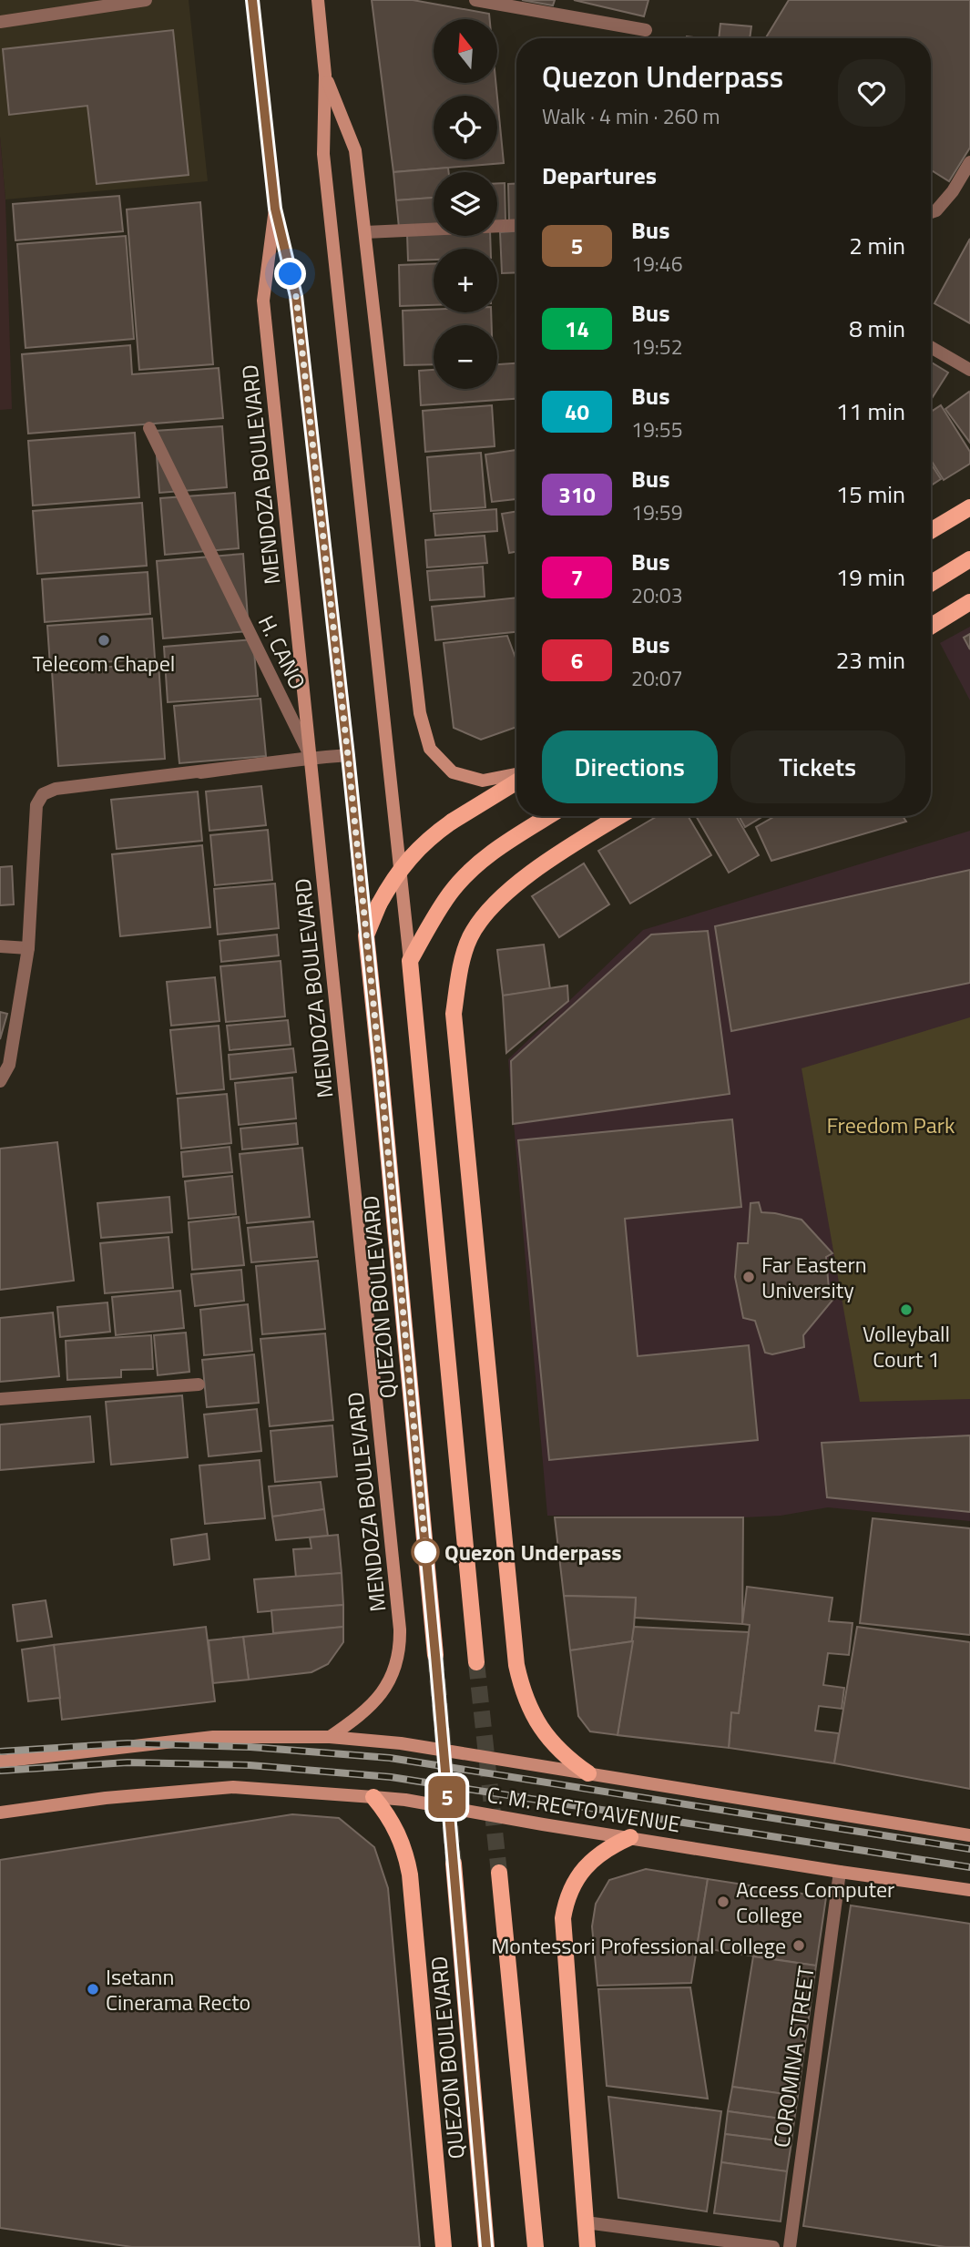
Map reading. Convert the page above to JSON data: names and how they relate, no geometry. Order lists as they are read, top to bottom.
{
  "streets": {
    "main road": ["MENDOZA BOULEVARD", "QUEZON BOULEVARD", "C. M. RECTO AVENUE"],
    "street": ["H. CANO", "COROMINA STREET"]
  },
  "crossings": [
    ["MENDOZA BOULEVARD", "H. CANO"],
    ["MENDOZA BOULEVARD", "QUEZON BOULEVARD"],
    ["MENDOZA BOULEVARD", "C. M. RECTO AVENUE"],
    ["C. M. RECTO AVENUE", "COROMINA STREET"]
  ],
  "parks": ["Freedom Park"],
  "places": [
    "Telecom Chapel",
    "Far Eastern University",
    "Volleyball Court 1",
    "Quezon Underpass",
    "Access Computer College",
    "Montessori Professional College",
    "Isetann Cinerama Recto"
  ],
  "lines": ["bus line 5"],
  "north": "top",
  "page": {
    "on_map": "5",
    "map_buttons": ["+", "−"],
    "heading": [
      ["Quezon Underpass", "Walk · 4 min · 260 m"],
      "Departures"
    ],
    "list": [
      {
        "mark": "5",
        "name": "Bus",
        "note": "19:46",
        "value": "2 min"
      },
      {
        "mark": "14",
        "name": "Bus",
        "note": "19:52",
        "value": "8 min"
      },
      {
        "mark": "40",
        "name": "Bus",
        "note": "19:55",
        "value": "11 min"
      },
      {
        "mark": "310",
        "name": "Bus",
        "note": "19:59",
        "value": "15 min"
      },
      {
        "mark": "7",
        "name": "Bus",
        "note": "20:03",
        "value": "19 min"
      },
      {
        "mark": "6",
        "name": "Bus",
        "note": "20:07",
        "value": "23 min"
      }
    ],
    "buttons": ["Directions", "Tickets"]
  }
}
